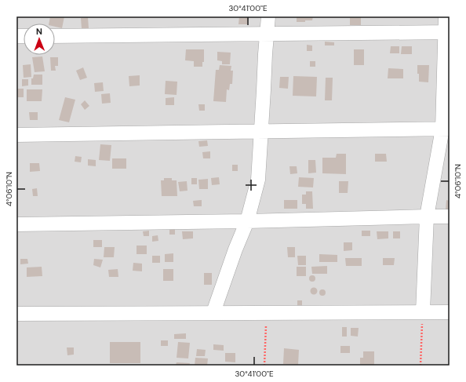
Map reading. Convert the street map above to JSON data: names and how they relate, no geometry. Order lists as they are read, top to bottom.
{
  "north": "top",
  "coordinates": ["30°41'00\"E", "4°06'10\"N"]
}
